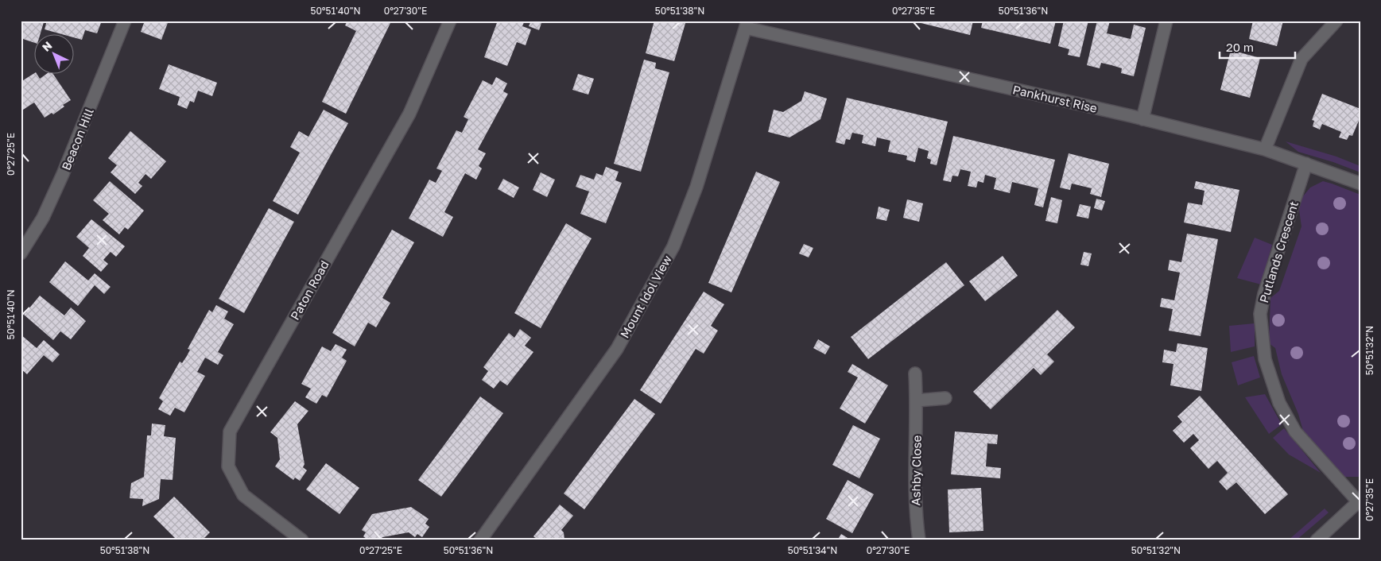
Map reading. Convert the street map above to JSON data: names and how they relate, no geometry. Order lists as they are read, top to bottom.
{
  "streets": {
    "street": [
      "Pankhurst Rise",
      "Beacon Hill",
      "Putlands Crescent",
      "Paton Road",
      "Mount Idol View",
      "Ashby Close"
    ]
  },
  "crossings": [
    ["Pankhurst Rise", "Putlands Crescent"],
    ["Pankhurst Rise", "Mount Idol View"]
  ],
  "scale_bar": "20 m",
  "north": "top left",
  "coordinates": [
    "50°51'40\"N",
    "0°27'30\"E",
    "50°51'38\"N",
    "0°27'35\"E",
    "50°51'36\"N",
    "0°27'25\"E",
    "50°51'32\"N",
    "50°51'34\"N"
  ]
}
